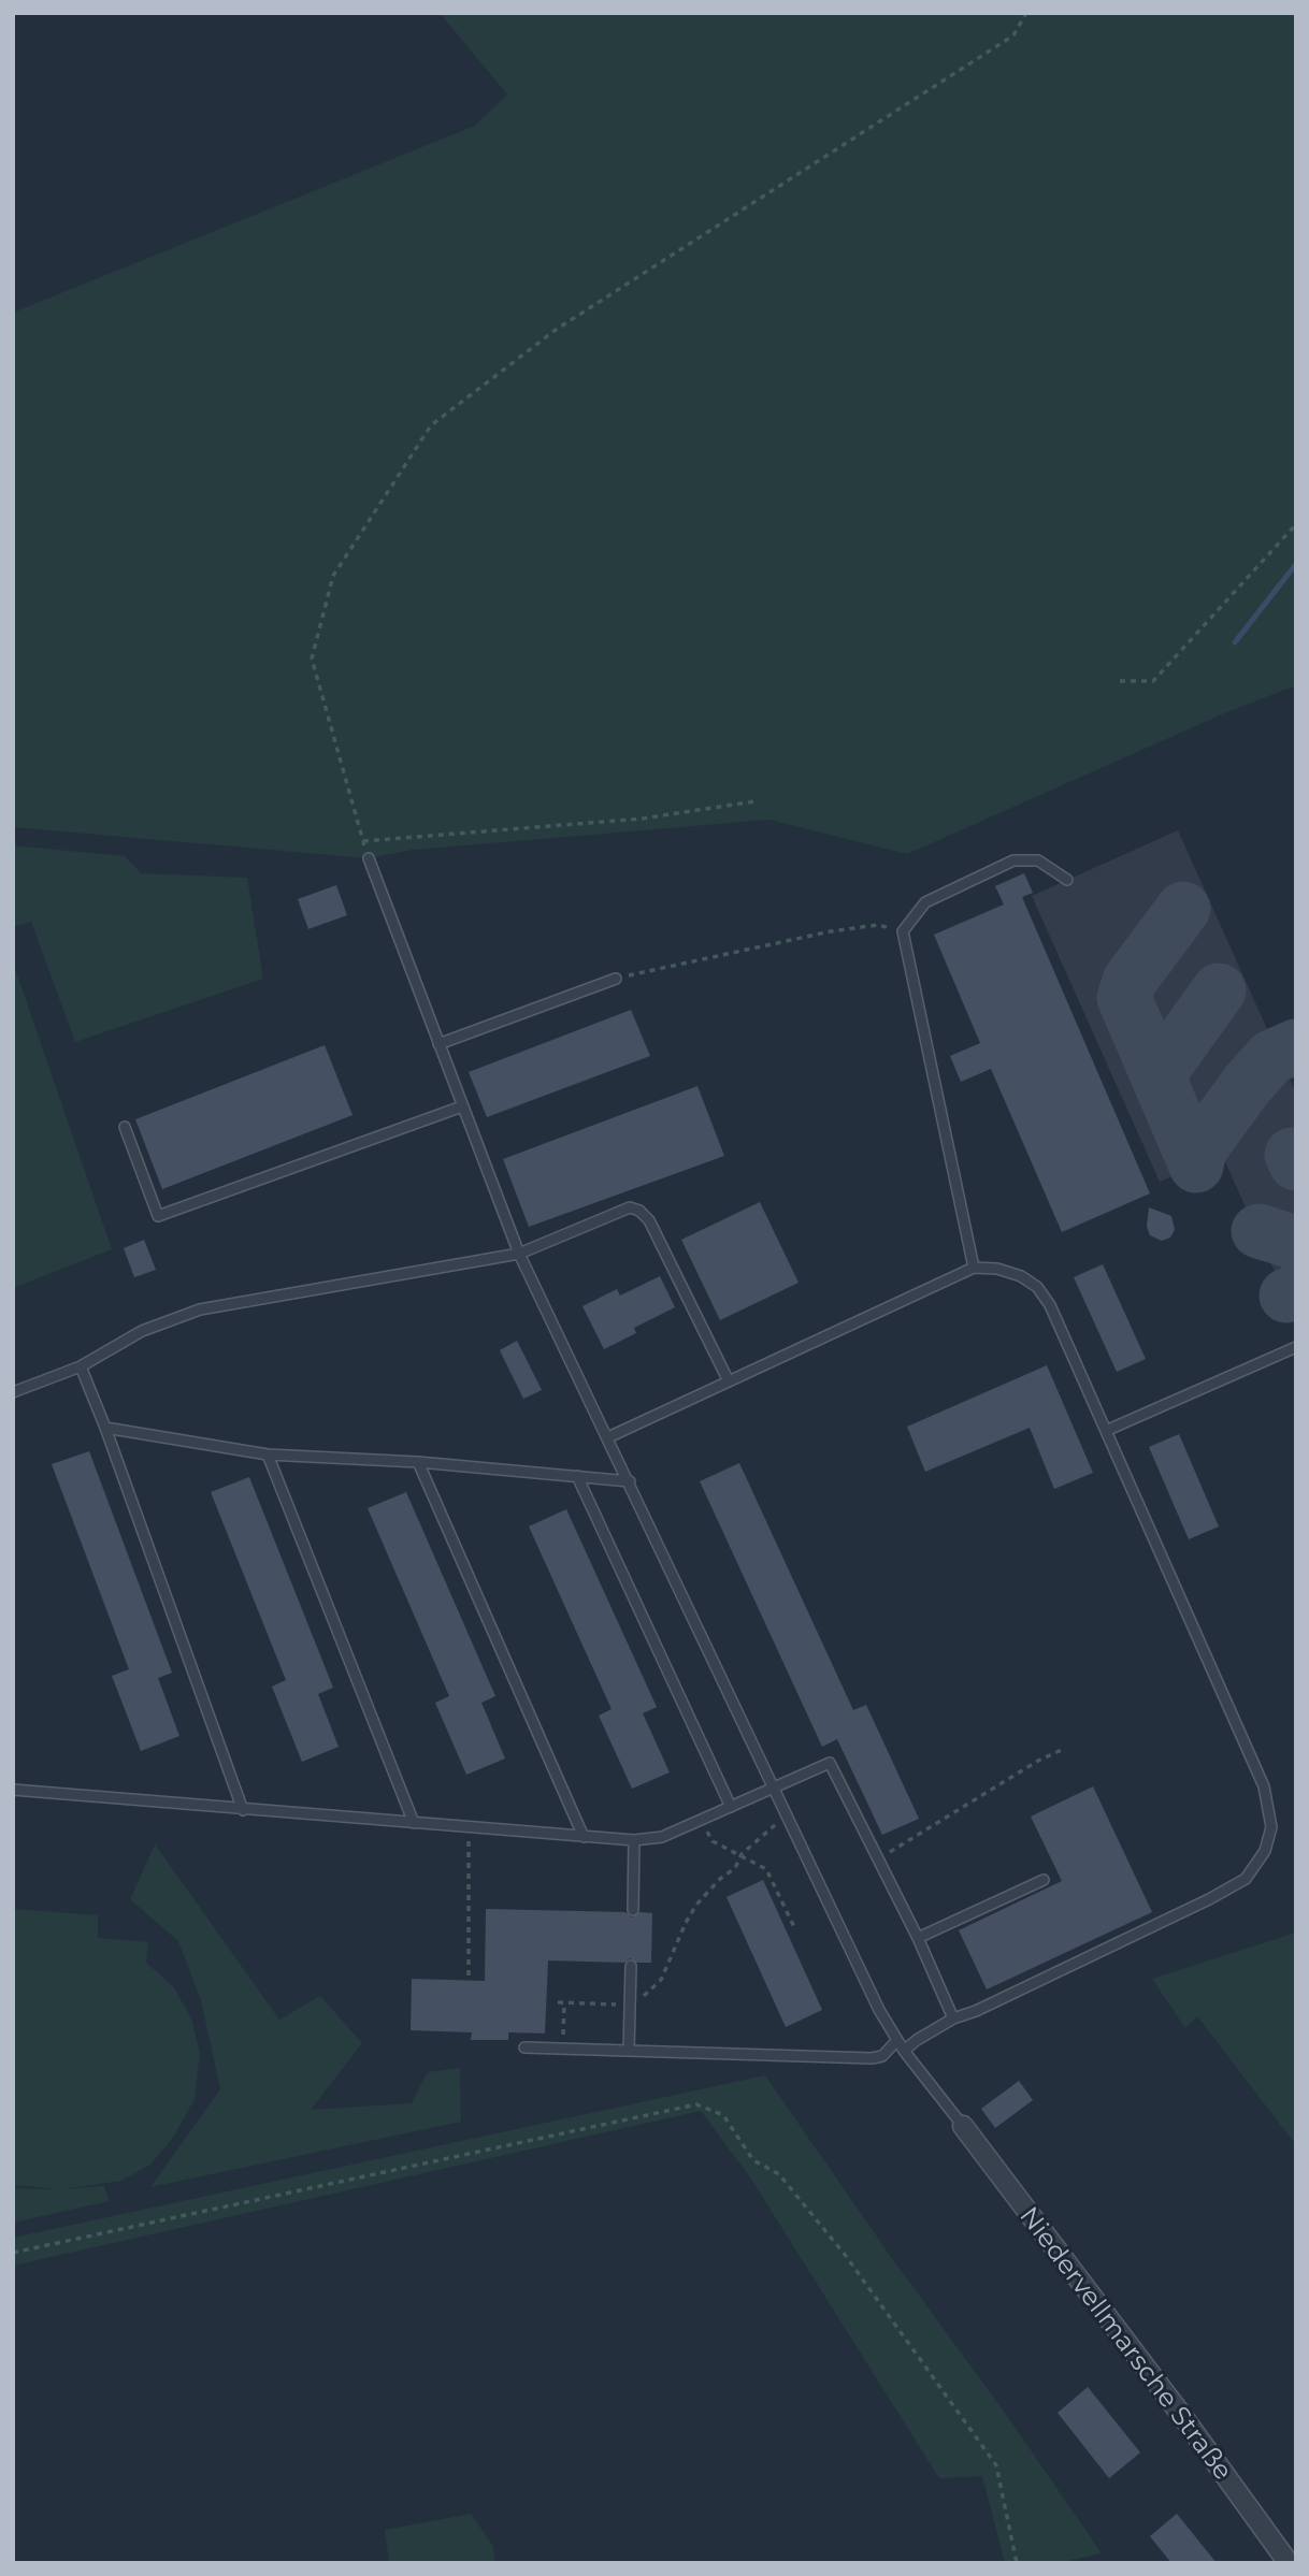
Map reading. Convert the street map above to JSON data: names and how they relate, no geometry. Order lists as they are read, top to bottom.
{
  "streets": {
    "street": ["Niedervellmarsche Straße"]
  }
}
